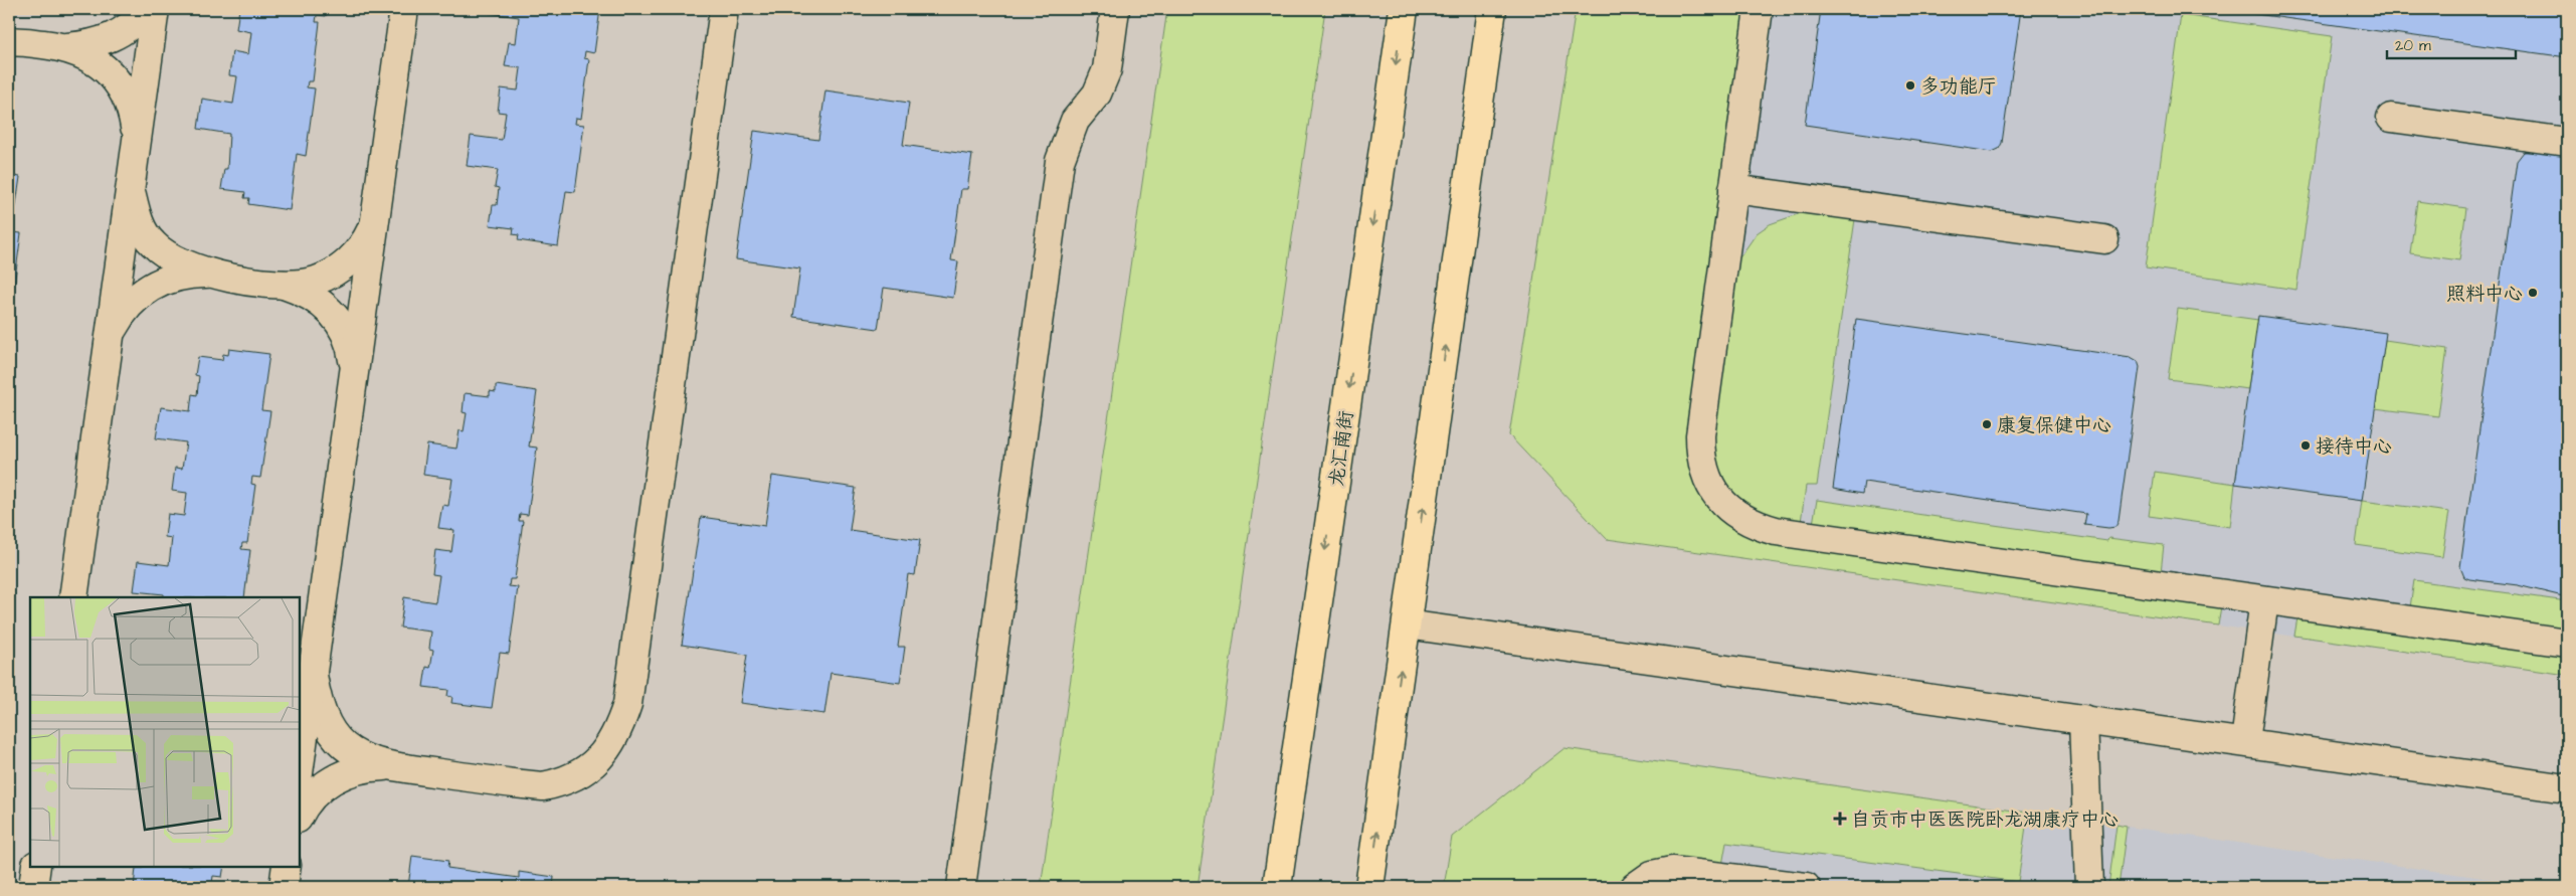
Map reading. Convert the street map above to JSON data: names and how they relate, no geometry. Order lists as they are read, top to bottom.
{
  "streets": {
    "main road": ["龙汇南街"]
  },
  "places": {
    "other": [
      "多功能厅",
      "照料中心",
      "康复保健中心",
      "接待中心"
    ],
    "health": ["自贡市中医医院卧龙湖康疗中心"]
  },
  "scale_bar": "20 m"
}
